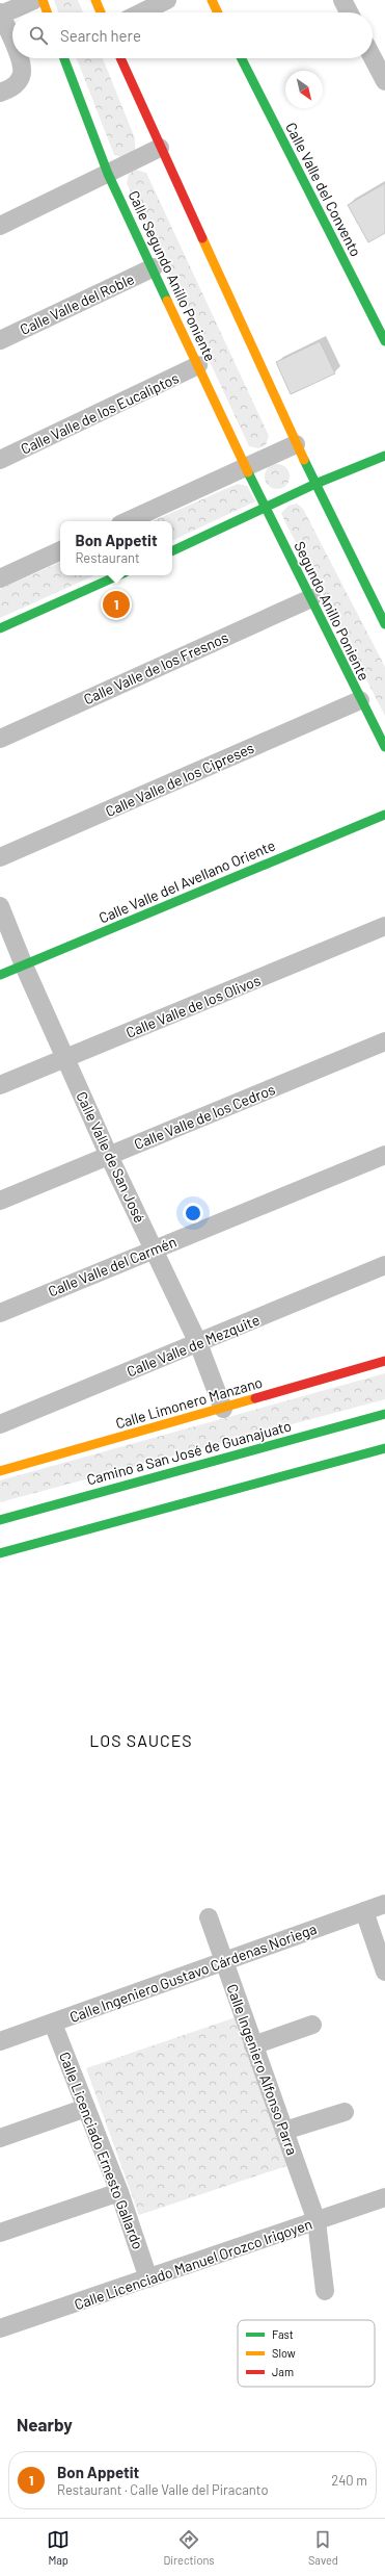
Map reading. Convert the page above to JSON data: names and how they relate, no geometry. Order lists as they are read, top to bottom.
{
  "streets": {
    "main road": [
      "Calle Valle del Convento",
      "Calle Segundo Anillo Poniente",
      "Segundo Anillo Poniente",
      "Calle Valle del Avellano Oriente",
      "Calle Limonero Manzano",
      "Camino a San José de Guanajuato"
    ],
    "street": [
      "Calle Valle del Roble",
      "Calle Valle de los Eucaliptos",
      "Calle Valle de los Fresnos",
      "Calle Valle de los Cipreses",
      "Calle Valle de los Olivos",
      "Calle Valle de los Cedros",
      "Calle Valle de San José",
      "Calle Valle del Carmén",
      "Calle Valle de Mezquite",
      "Calle Ingeniero Gustavo Cárdenas Noriega",
      "Calle Ingeniero Alfonso Parra",
      "Calle Licenciado Ernesto Gallardo",
      "Calle Licenciado Manuel Orozco Irigoyen"
    ]
  },
  "crossings": [
    ["Calle Segundo Anillo Poniente", "Calle Valle del Roble"],
    ["Calle Segundo Anillo Poniente", "Calle Valle de los Eucaliptos"],
    ["Calle Segundo Anillo Poniente", "Segundo Anillo Poniente"],
    ["Segundo Anillo Poniente", "Calle Valle de los Fresnos"],
    ["Segundo Anillo Poniente", "Calle Valle de los Cipreses"],
    ["Calle Valle del Avellano Oriente", "Calle Valle de San José"],
    ["Calle Valle de los Olivos", "Calle Valle de San José"],
    ["Calle Valle de los Cedros", "Calle Valle de San José"],
    ["Calle Valle de San José", "Calle Valle del Carmén"],
    ["Calle Valle de San José", "Calle Valle de Mezquite"],
    ["Calle Valle de San José", "Calle Limonero Manzano"],
    ["Calle Ingeniero Gustavo Cárdenas Noriega", "Calle Ingeniero Alfonso Parra"],
    ["Calle Ingeniero Gustavo Cárdenas Noriega", "Calle Licenciado Ernesto Gallardo"],
    ["Calle Ingeniero Alfonso Parra", "Calle Licenciado Manuel Orozco Irigoyen"],
    ["Calle Licenciado Ernesto Gallardo", "Calle Licenciado Manuel Orozco Irigoyen"]
  ],
  "districts": ["LOS SAUCES"],
  "legend": ["Fast", "Slow", "Jam"],
  "north": "bottom right",
  "page": {
    "search": "Search here",
    "popup": ["Bon Appetit", "Restaurant"],
    "pins": "1",
    "heading": "Nearby",
    "list": [
      {
        "mark": "1",
        "name": "Bon Appetit",
        "note": "Restaurant · Calle Valle del Piracanto",
        "value": "240 m"
      }
    ],
    "nav": ["Map", "Directions", "Saved"]
  }
}
